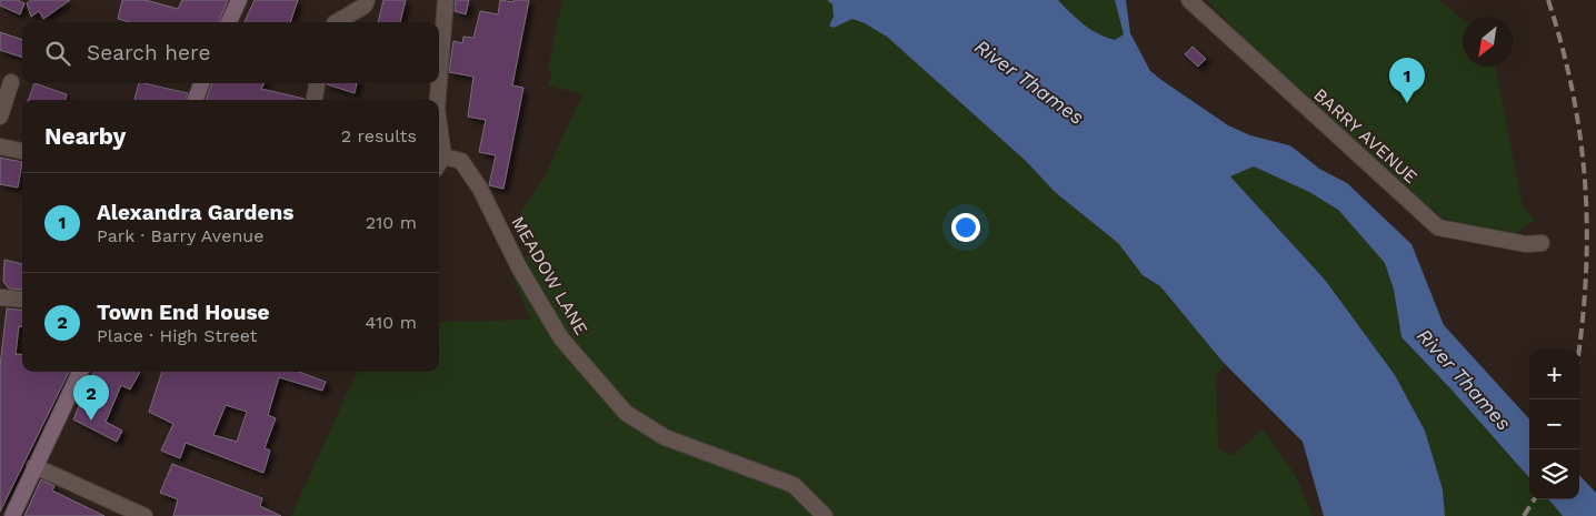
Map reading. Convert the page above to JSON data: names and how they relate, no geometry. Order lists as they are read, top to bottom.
{
  "streets": {
    "street": ["BARRY AVENUE", "MEADOW LANE"]
  },
  "water": ["River Thames"],
  "north": "bottom left",
  "page": {
    "search": "Search here",
    "pins": ["1", "2"],
    "heading": ["Nearby", "2 results"],
    "list": [
      {
        "mark": "1",
        "name": "Alexandra Gardens",
        "note": "Park · Barry Avenue",
        "value": "210 m"
      },
      {
        "mark": "2",
        "name": "Town End House",
        "note": "Place · High Street",
        "value": "410 m"
      }
    ],
    "map_buttons": ["+", "−"]
  }
}
